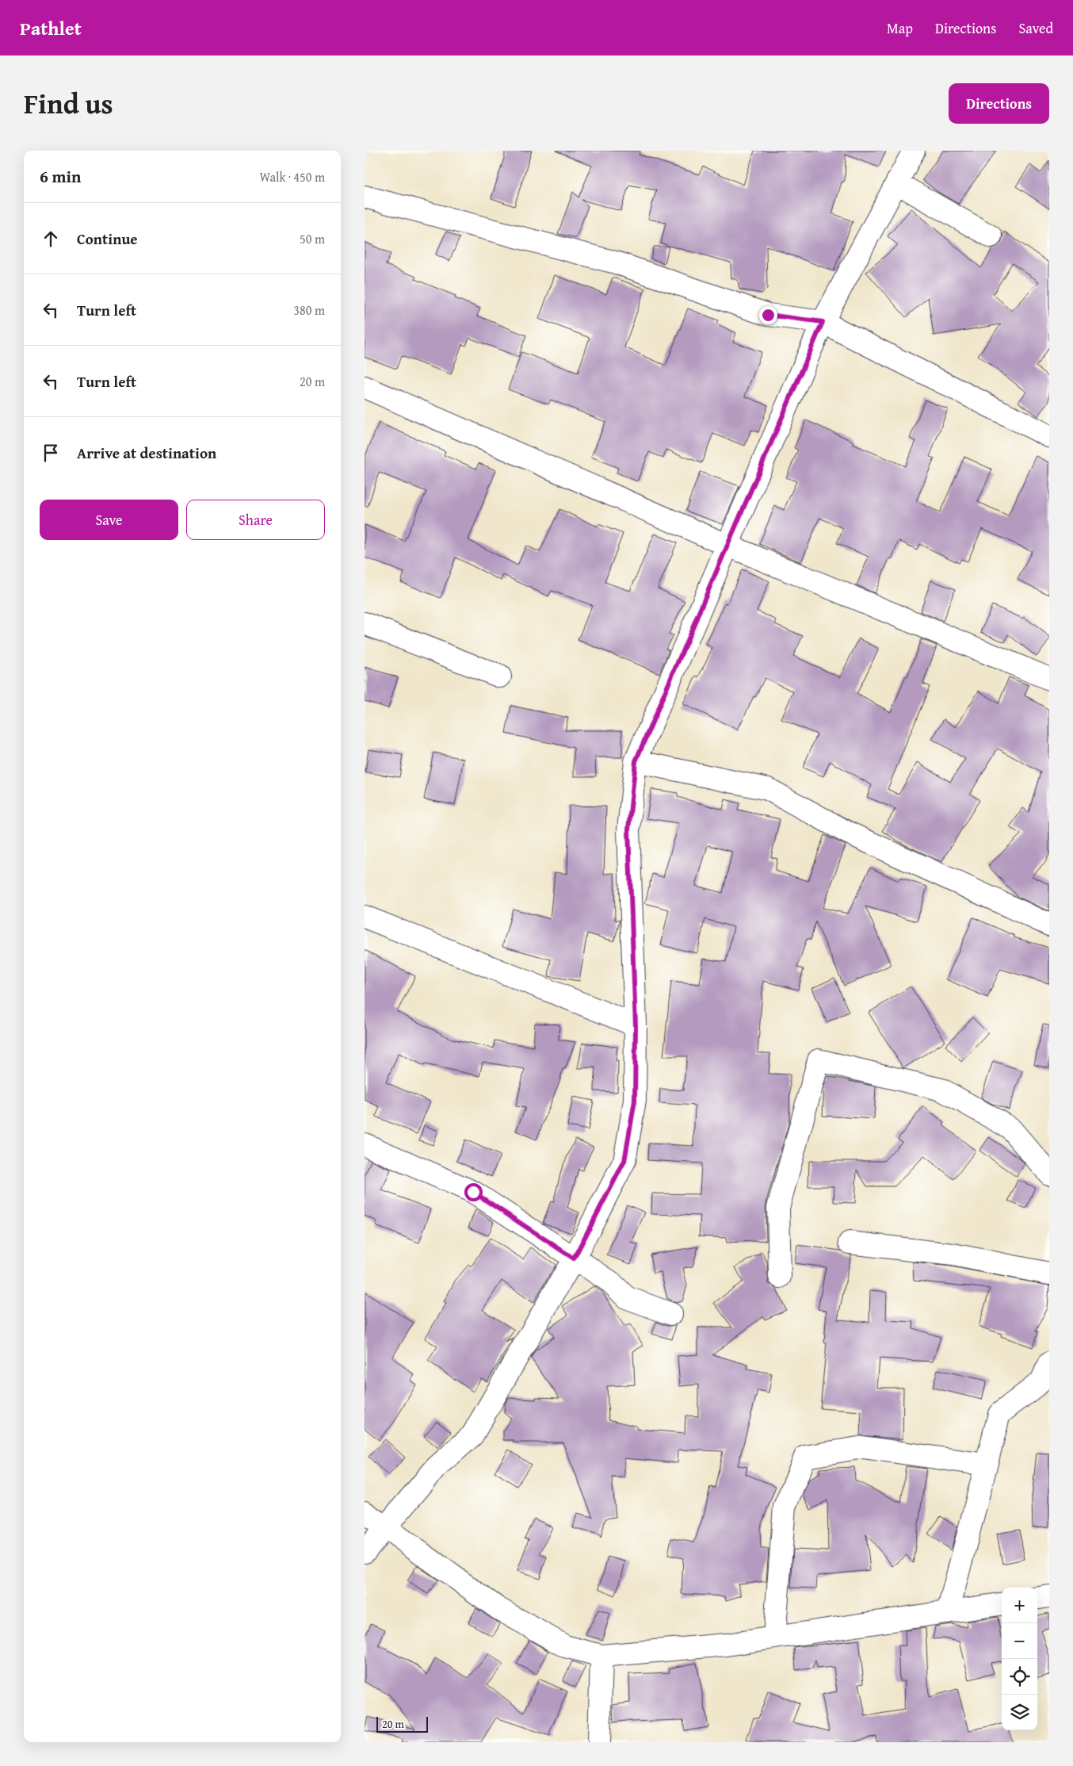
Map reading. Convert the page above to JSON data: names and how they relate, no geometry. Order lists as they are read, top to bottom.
{
  "scale_bar": "20 m",
  "page": {
    "header": "Pathlet",
    "nav": ["Map", "Directions", "Saved"],
    "title": "Find us",
    "buttons": [
      "Directions",
      ["Save", "Share"]
    ],
    "heading": ["6 min", "Walk · 450 m"],
    "list": [
      ["Continue", "50 m"],
      ["Turn left", "380 m"],
      ["Turn left", "20 m"],
      "Arrive at destination"
    ],
    "map_buttons": ["+", "−"],
    "scale": "20 m"
  }
}
